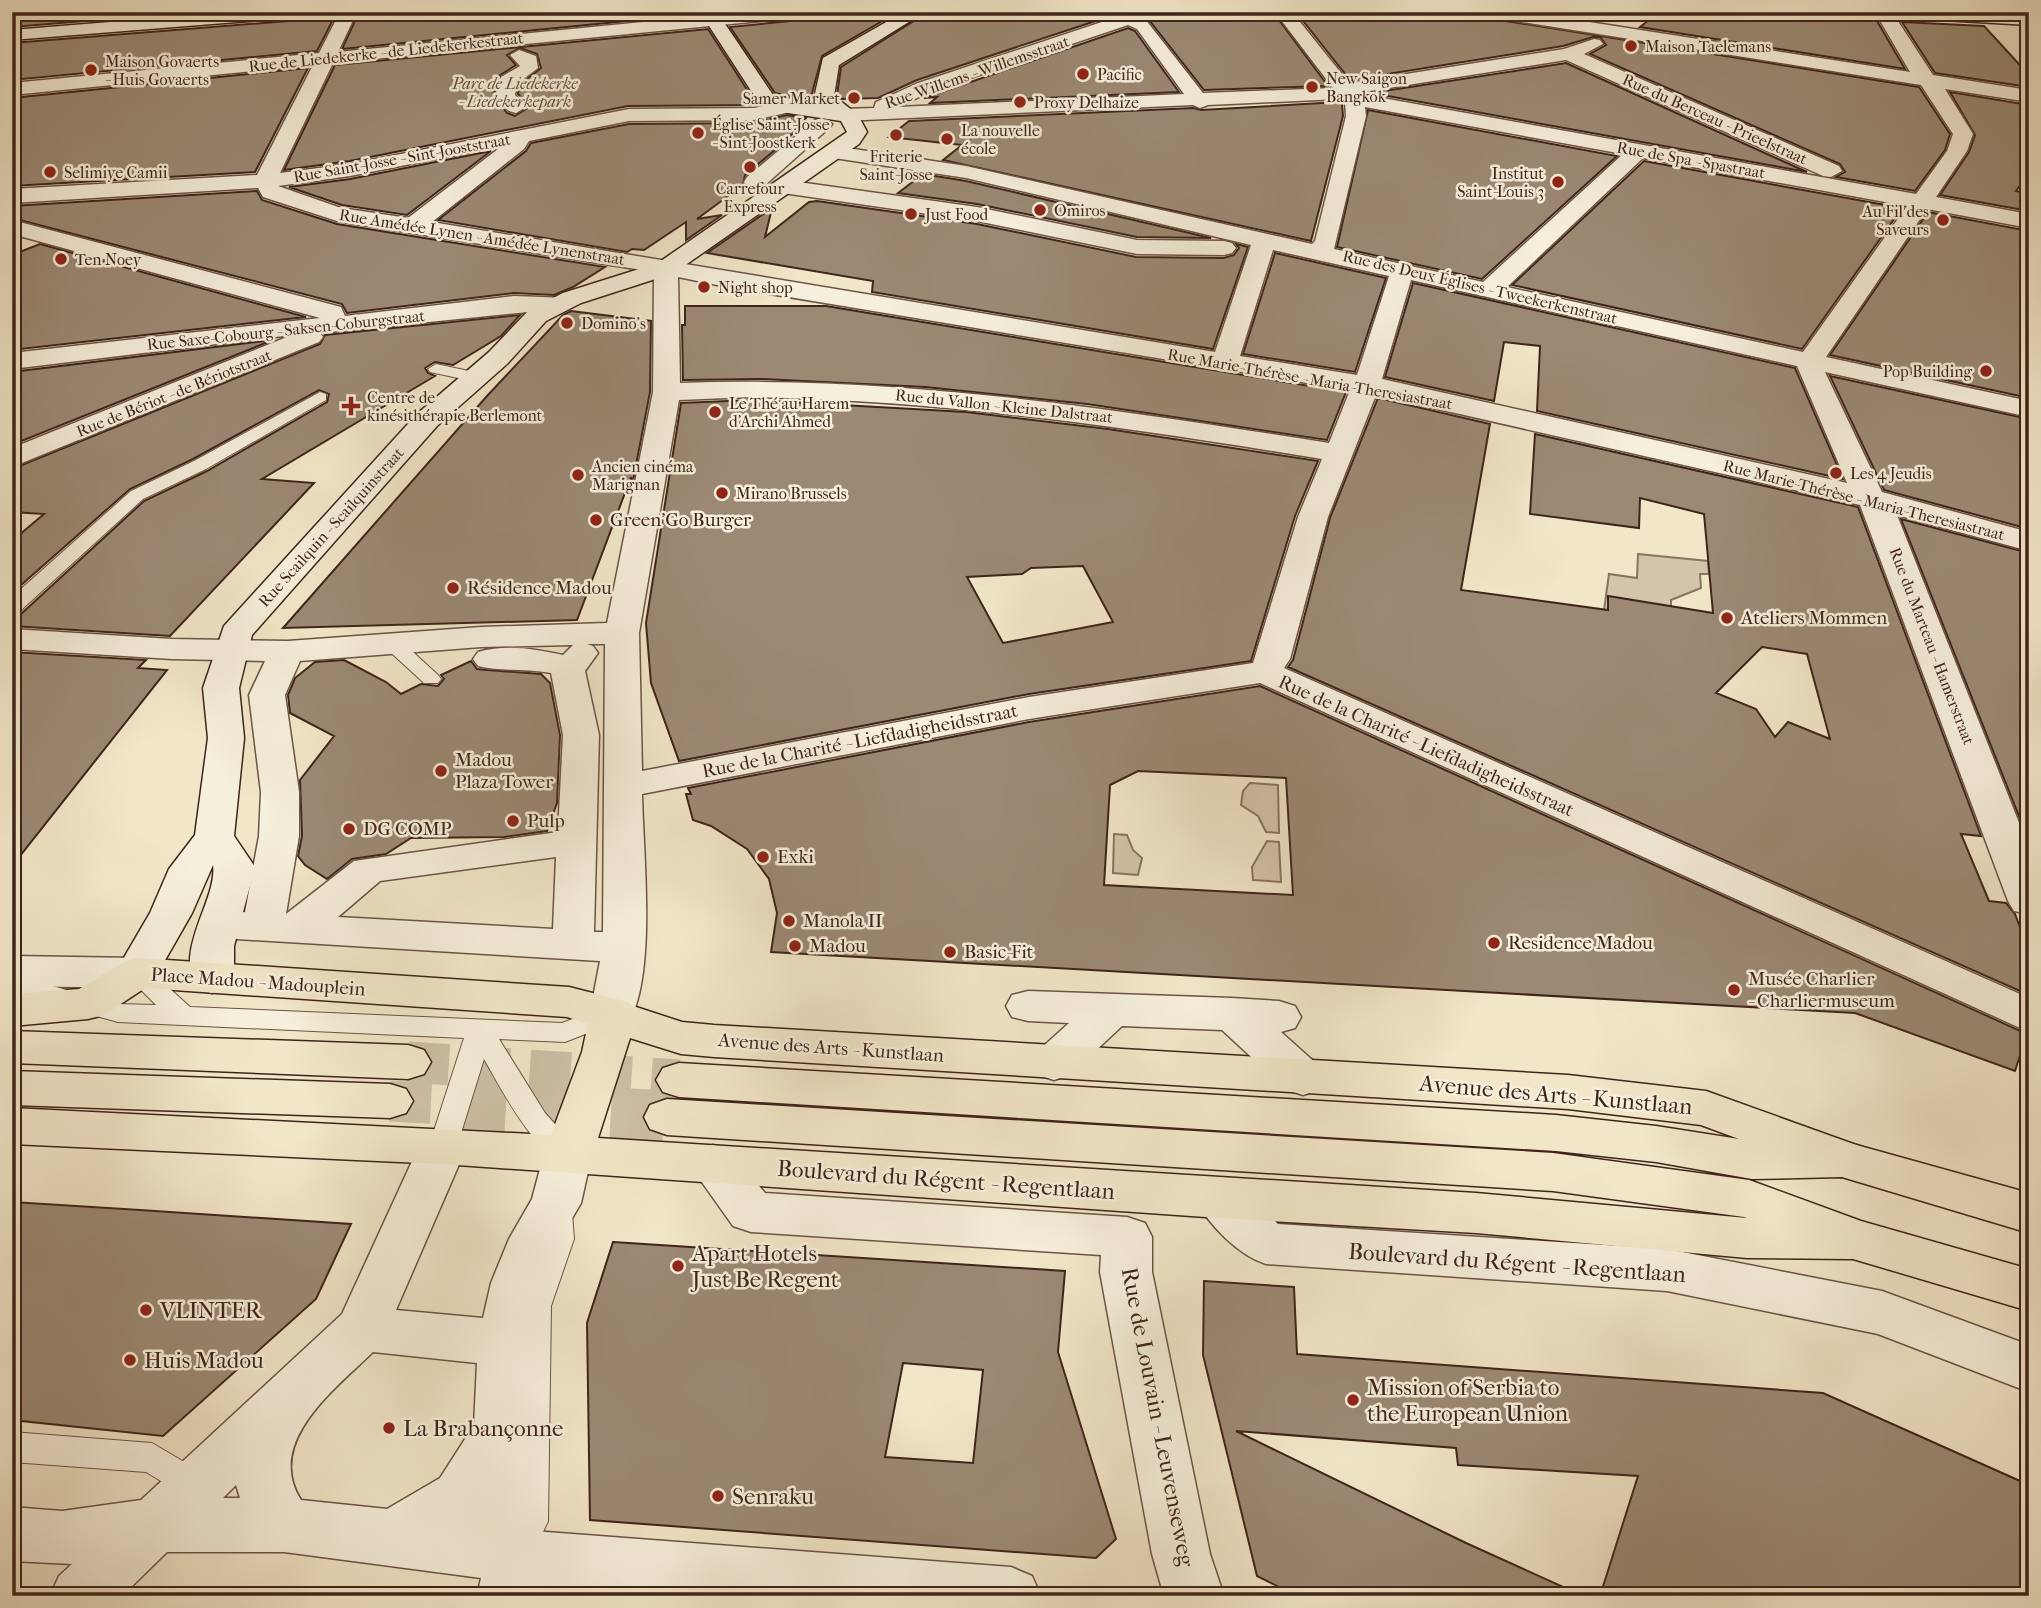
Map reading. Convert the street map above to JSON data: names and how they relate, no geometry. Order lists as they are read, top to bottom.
{
  "streets": {
    "main road": ["Place Madou - Madouplein", "Avenue des Arts - Kunstlaan", "Boulevard du Régent - Regentlaan"],
    "street": [
      "Rue de Liedekerke - de Liedekerkestraat",
      "Rue Willems - Willemsstraat",
      "Rue du Berceau - Prieelstraat",
      "Rue Saint-Josse - Sint-Jooststraat",
      "Rue de Spa - Spastraat",
      "Rue Amédée Lynen - Amédée Lynenstraat",
      "Rue des Deux Églises - Tweekerkenstraat",
      "Rue Saxe-Cobourg - Saksen-Coburgstraat",
      "Rue Marie-Thérèse - Maria-Theresiastraat",
      "Rue de Bériot - de Bériotstraat",
      "Rue du Vallon - Kleine Dalstraat",
      "Rue Scailquin - Scailquinstraat",
      "Rue du Marteau - Hamerstraat",
      "Rue de la Charité - Liefdadigheidsstraat",
      "Rue de Louvain - Leuvenseweg"
    ]
  },
  "crossings": [
    ["Rue du Berceau - Prieelstraat", "Rue de Spa - Spastraat"],
    ["Rue Saint-Josse - Sint-Jooststraat", "Rue Amédée Lynen - Amédée Lynenstraat"],
    ["Rue Amédée Lynen - Amédée Lynenstraat", "Rue Marie-Thérèse - Maria-Theresiastraat"],
    ["Rue Amédée Lynen - Amédée Lynenstraat", "Rue Scailquin - Scailquinstraat"],
    ["Rue des Deux Églises - Tweekerkenstraat", "Rue du Marteau - Hamerstraat"],
    ["Rue Saxe-Cobourg - Saksen-Coburgstraat", "Rue de Bériot - de Bériotstraat"],
    ["Rue Saxe-Cobourg - Saksen-Coburgstraat", "Rue Scailquin - Scailquinstraat"],
    ["Rue Marie-Thérèse - Maria-Theresiastraat", "Rue Scailquin - Scailquinstraat"],
    ["Rue Marie-Thérèse - Maria-Theresiastraat", "Rue du Marteau - Hamerstraat"],
    ["Place Madou - Madouplein", "Avenue des Arts - Kunstlaan"],
    ["Boulevard du Régent - Regentlaan", "Rue de Louvain - Leuvenseweg"]
  ],
  "parks": ["Parc de Liedekerke - Liedekerkepark"],
  "places": {
    "other": [
      "Maison Taelemans",
      "Maison Govaerts - Huis Govaerts",
      "Pacific",
      "New Saigon Bangkok",
      "Samer Market",
      "Proxy Delhaize",
      "Église Saint-Josse - Sint-Joostkerk",
      "Friterie Saint-Josse",
      "La nouvelle école",
      "Carrefour Express",
      "Selimiye Camii",
      "Institut Saint-Louis 3",
      "Omiros",
      "Just Food",
      "Au Fil des Saveurs",
      "Ten Noey",
      "Night shop",
      "Domino's",
      "Pop Building",
      "Le Thé au Harem d’Archi Ahmed",
      "Les 4 Jeudis",
      "Ancien cinéma Marignan",
      "Mirano Brussels",
      "Green'Go Burger",
      "Résidence Madou",
      "Ateliers Mommen",
      "Madou Plaza Tower",
      "Pulp",
      "DG COMP",
      "Exki",
      "Manola II",
      "Residence Madou",
      "Madou",
      "Basic-Fit",
      "Musée Charlier - Charliermuseum",
      "Apart Hotels Just Be Regent",
      "VLINTER",
      "Huis Madou",
      "Mission of Serbia to the European Union",
      "La Brabançonne",
      "Senraku"
    ],
    "health": ["Centre de kinésithérapie Berlemont"]
  }
}
